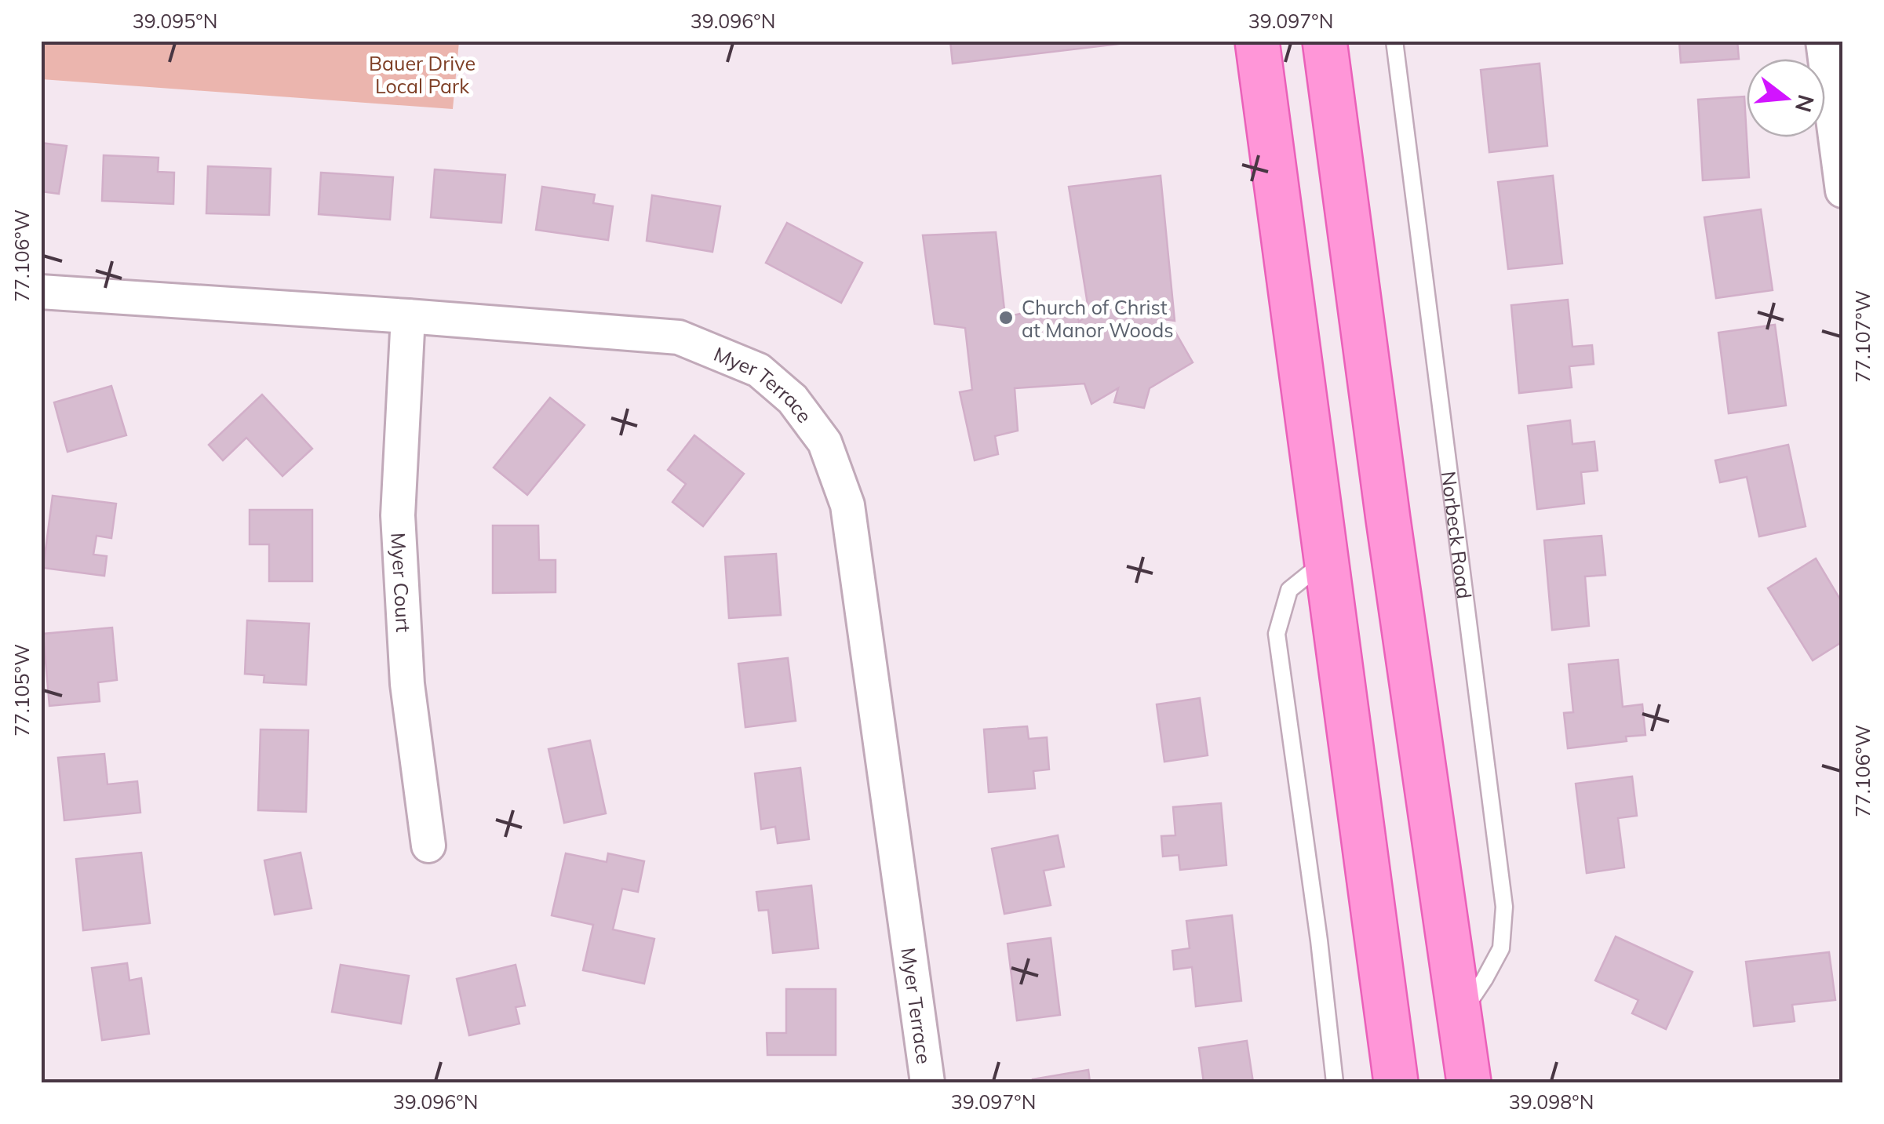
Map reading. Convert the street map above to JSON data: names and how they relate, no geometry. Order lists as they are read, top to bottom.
{
  "streets": {
    "street": ["Myer Terrace", "Myer Court"],
    "lane": ["Norbeck Road"]
  },
  "crossings": [
    ["Myer Terrace", "Myer Court"]
  ],
  "parks": ["Bauer Drive Local Park"],
  "places": ["Church of Christ at Manor Woods"],
  "north": "right",
  "coordinates": [
    "39.095°N",
    "39.096°N",
    "39.097°N",
    "77.106°W",
    "77.107°W",
    "77.105°W",
    "39.098°N"
  ]
}
